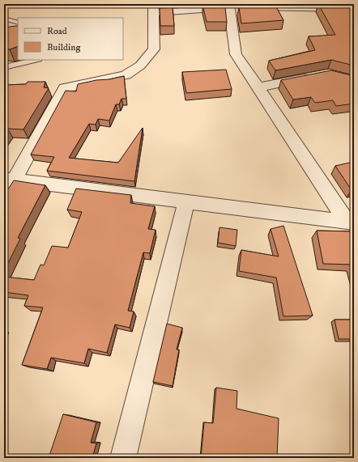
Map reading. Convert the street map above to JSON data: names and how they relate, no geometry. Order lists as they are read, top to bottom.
{
  "legend": ["Road", "Building"]
}
